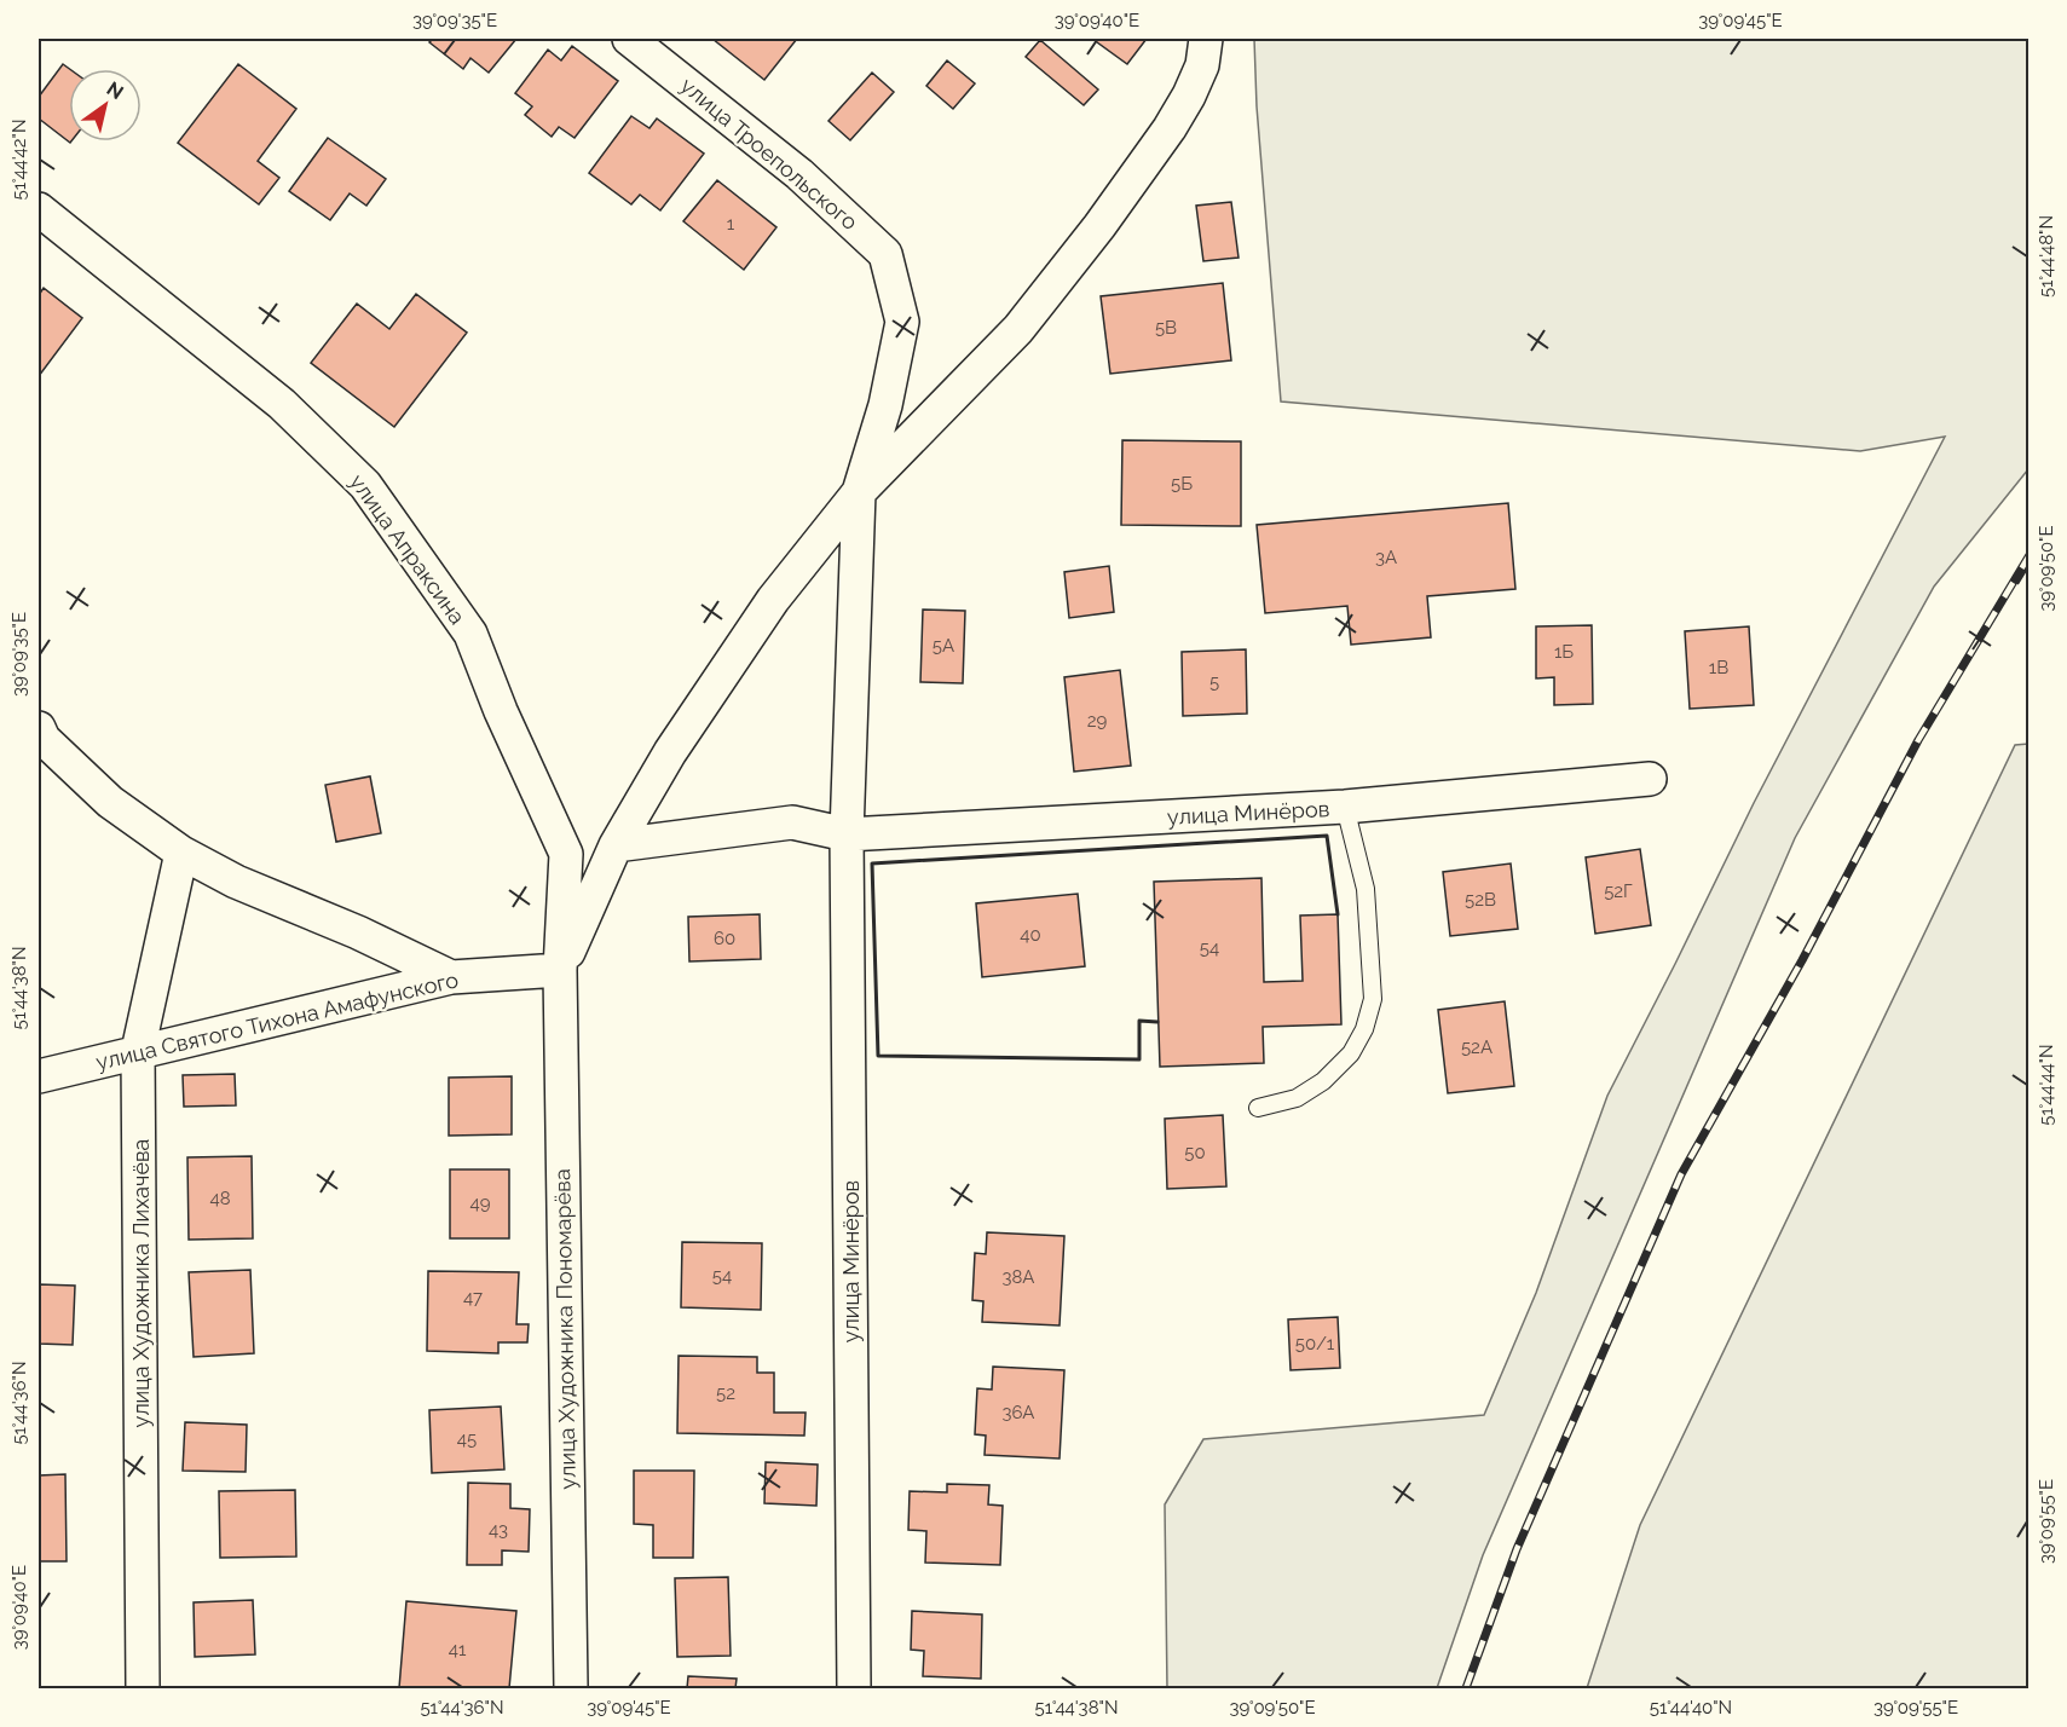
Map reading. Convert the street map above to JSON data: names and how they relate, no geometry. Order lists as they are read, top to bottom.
{
  "streets": {
    "street": [
      "улица Троепольского",
      "улица Апраксина",
      "улица Минёров",
      "улица Святого Тихона Амафунского",
      "улица Художника Лихачёва",
      "улица Художника Пономарёва"
    ]
  },
  "crossings": [
    ["улица Апраксина", "улица Святого Тихона Амафунского"],
    ["улица Апраксина", "улица Художника Пономарёва"],
    ["улица Святого Тихона Амафунского", "улица Художника Лихачёва"],
    ["улица Святого Тихона Амафунского", "улица Художника Пономарёва"]
  ],
  "house_numbers": [
    "1",
    "5В",
    "5Б",
    "3А",
    "5А",
    "1Б",
    "1В",
    "5",
    "29",
    "52Г",
    "52В",
    "40",
    "60",
    "54",
    "52А",
    "50",
    "48",
    "49",
    "54",
    "38А",
    "47",
    "50/1",
    "52",
    "36А",
    "45",
    "43",
    "41"
  ],
  "north": "top right",
  "coordinates": [
    "39°09'35\"E",
    "39°09'40\"E",
    "39°09'45\"E",
    "51°44'42\"N",
    "51°44'48\"N",
    "39°09'50\"E",
    "51°44'38\"N",
    "51°44'44\"N",
    "51°44'36\"N",
    "39°09'55\"E",
    "51°44'40\"N"
  ]
}
